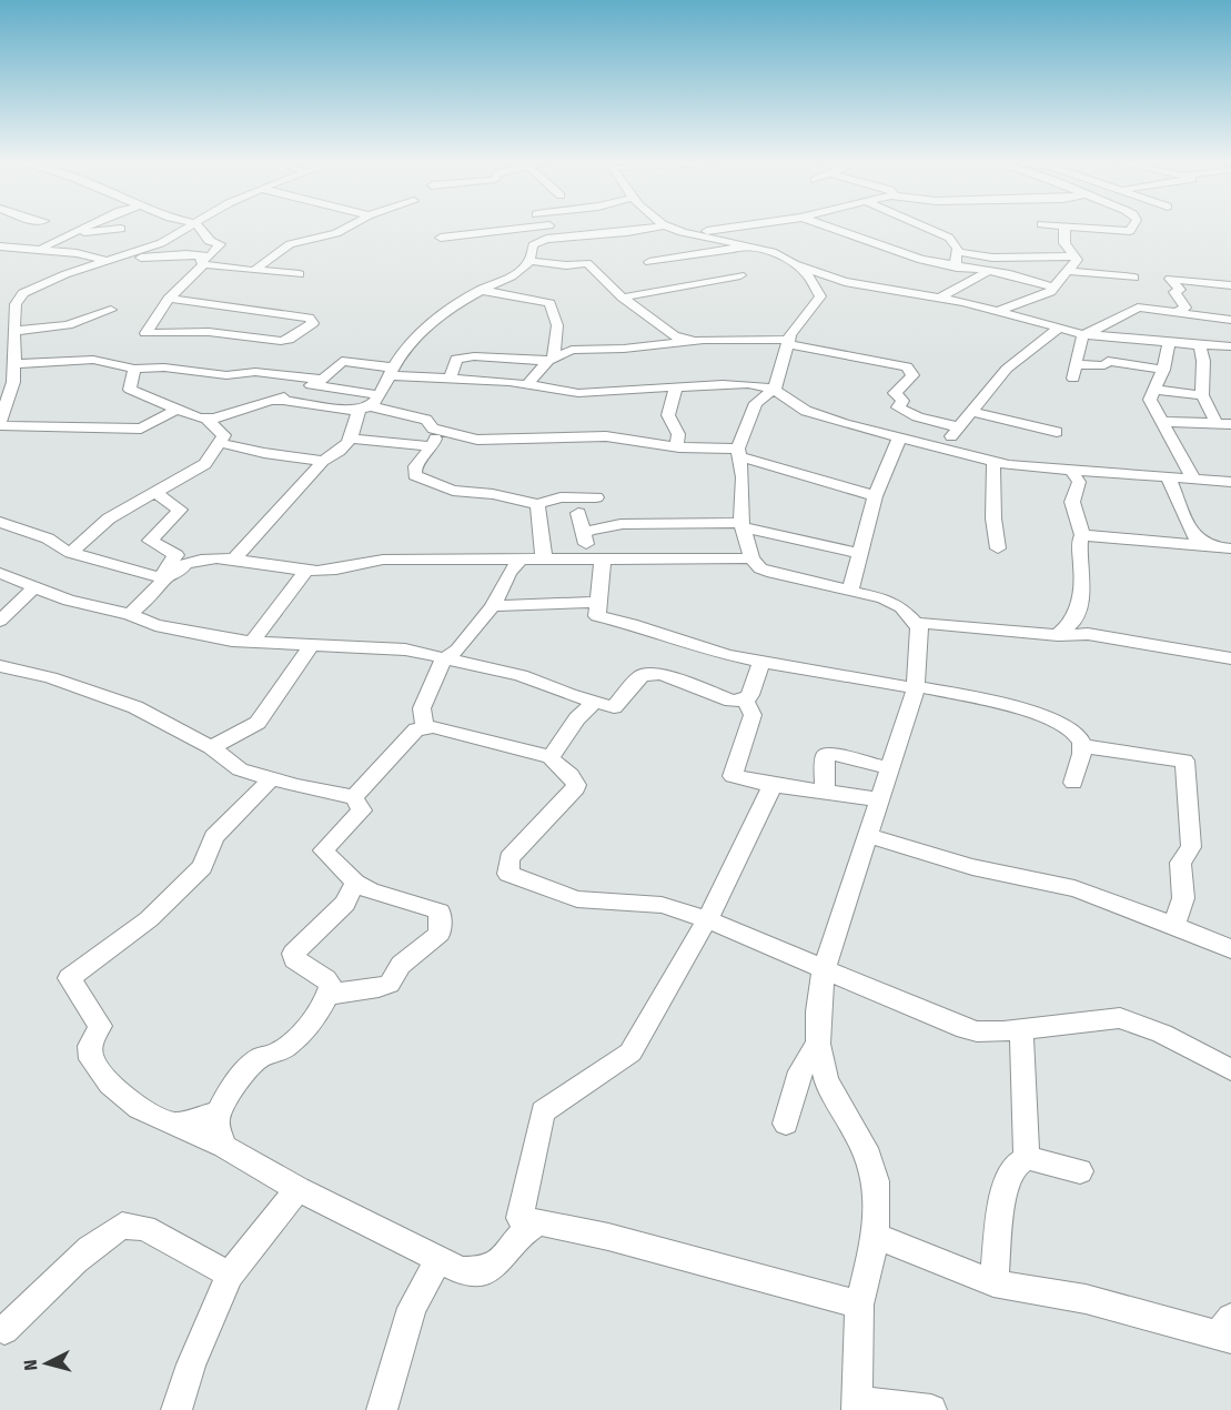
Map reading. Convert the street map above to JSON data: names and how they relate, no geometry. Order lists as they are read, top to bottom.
{
  "north": "left"
}
